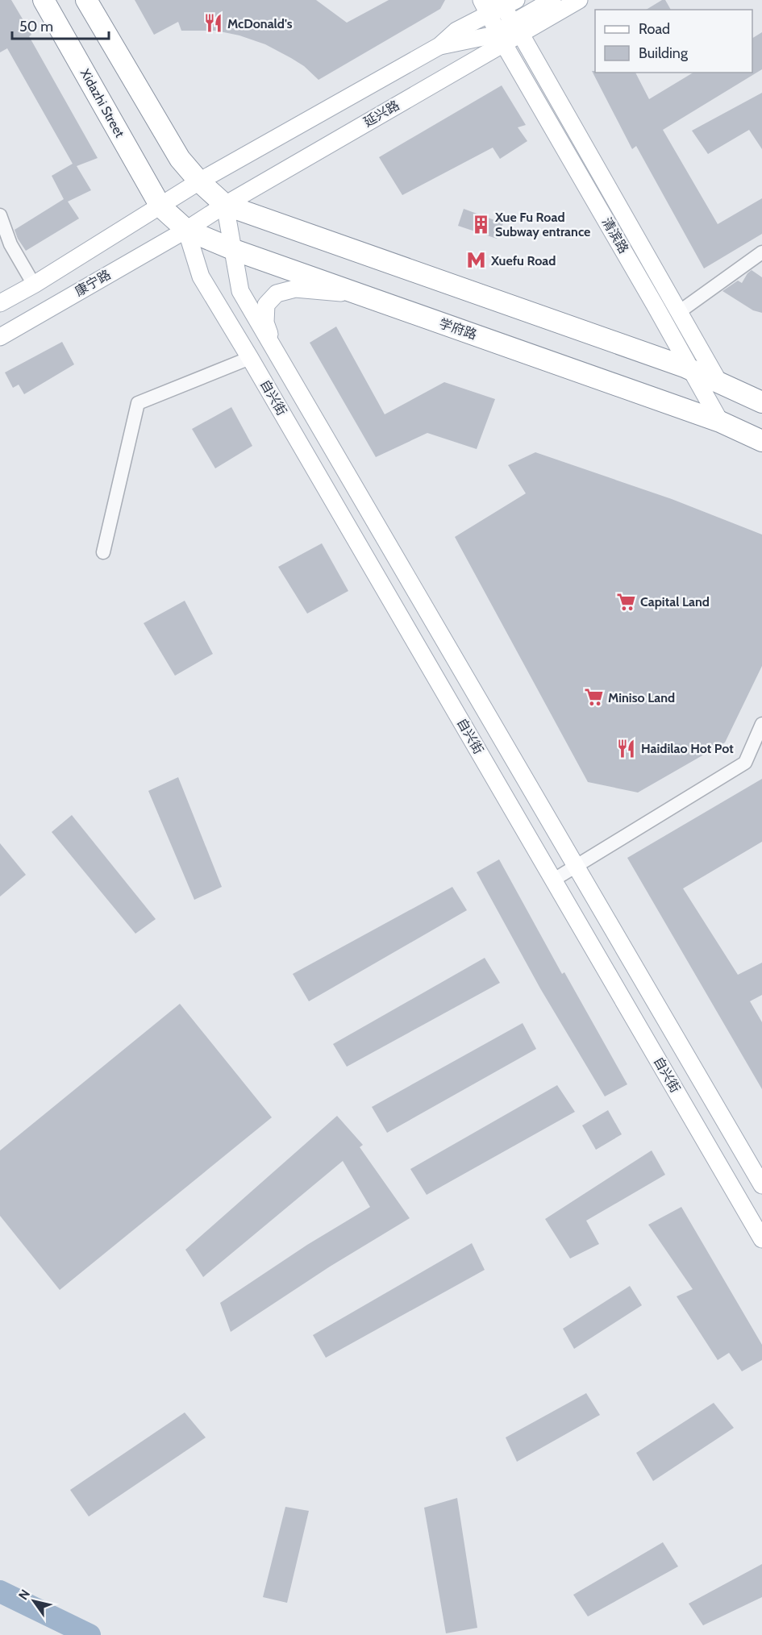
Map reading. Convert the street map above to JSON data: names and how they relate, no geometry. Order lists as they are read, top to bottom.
{
  "streets": {
    "highway": ["Xidazhi Street", "学府路"],
    "main road": [
      "延兴路",
      "清滨路",
      "康宁路",
      "自兴街"
    ]
  },
  "crossings": [
    ["Xidazhi Street", "学府路"],
    ["延兴路", "清滨路"],
    ["延兴路", "康宁路"],
    ["延兴路", "学府路"],
    ["延兴路", "自兴街"],
    ["清滨路", "学府路"],
    ["康宁路", "学府路"],
    ["康宁路", "自兴街"],
    ["学府路", "自兴街"]
  ],
  "places": {
    "restaurant": ["McDonald's", "Haidilao Hot Pot"],
    "building": ["Xue Fu Road Subway entrance"],
    "metro station": ["Xuefu Road"],
    "supermarket": ["Capital Land", "Miniso Land"]
  },
  "legend": ["Road", "Building"],
  "scale_bar": "50 m",
  "north": "top left"
}
